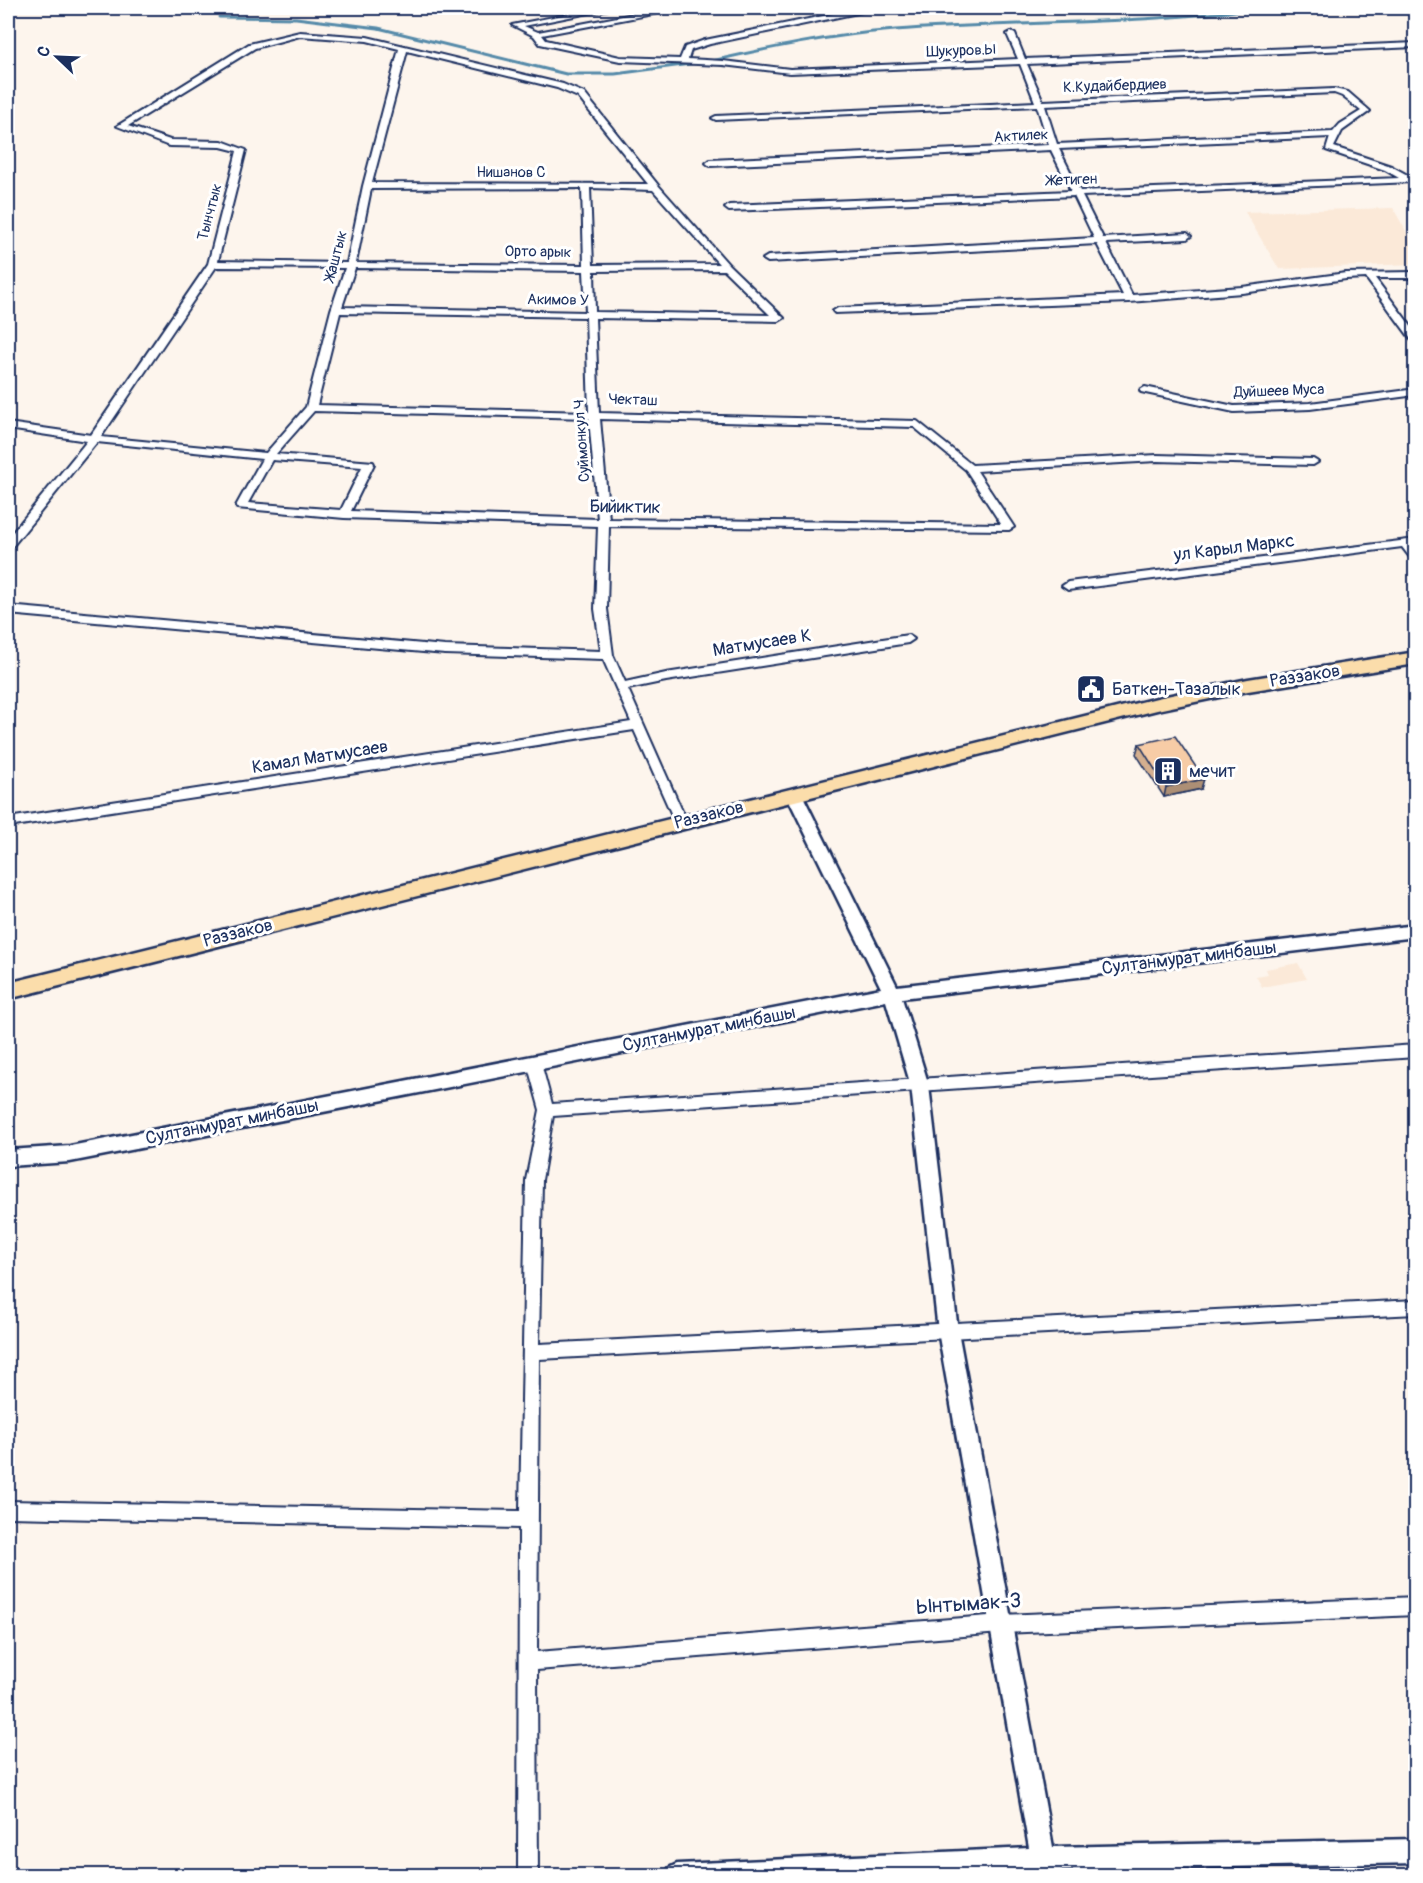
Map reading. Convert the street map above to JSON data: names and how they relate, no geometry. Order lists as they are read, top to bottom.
{
  "streets": {
    "main road": ["Раззаков"],
    "street": [
      "Шукуров.Ы",
      "К.Кудайбердиев",
      "Актилек",
      "Нишанов С",
      "Жетиген",
      "Тынчтык",
      "Орто арык",
      "Жаштык",
      "Акимов У",
      "Дуйшеев Муса",
      "Чекташ",
      "Суймонкул Ч",
      "Бийиктик",
      "ул Карыл Маркс",
      "Матмусаев К",
      "Камал Матмусаев",
      "Султанмурат минбашы",
      "Ынтымак-3"
    ]
  },
  "crossings": [
    ["К.Кудайбердиев", "Актилек"],
    ["Нишанов С", "Жаштык"],
    ["Нишанов С", "Суймонкул Ч"],
    ["Тынчтык", "Орто арык"],
    ["Тынчтык", "Жаштык"],
    ["Орто арык", "Жаштык"],
    ["Орто арык", "Акимов У"],
    ["Орто арык", "Суймонкул Ч"],
    ["Жаштык", "Акимов У"],
    ["Жаштык", "Чекташ"],
    ["Жаштык", "Бийиктик"],
    ["Акимов У", "Суймонкул Ч"],
    ["Чекташ", "Суймонкул Ч"],
    ["Чекташ", "Бийиктик"],
    ["Суймонкул Ч", "Бийиктик"],
    ["Суймонкул Ч", "Матмусаев К"],
    ["Суймонкул Ч", "Раззаков"],
    ["Суймонкул Ч", "Камал Матмусаев"]
  ],
  "places": {
    "public building": ["Баткен-Тазалык"],
    "building": ["мечит"]
  },
  "north": "top left"
}
